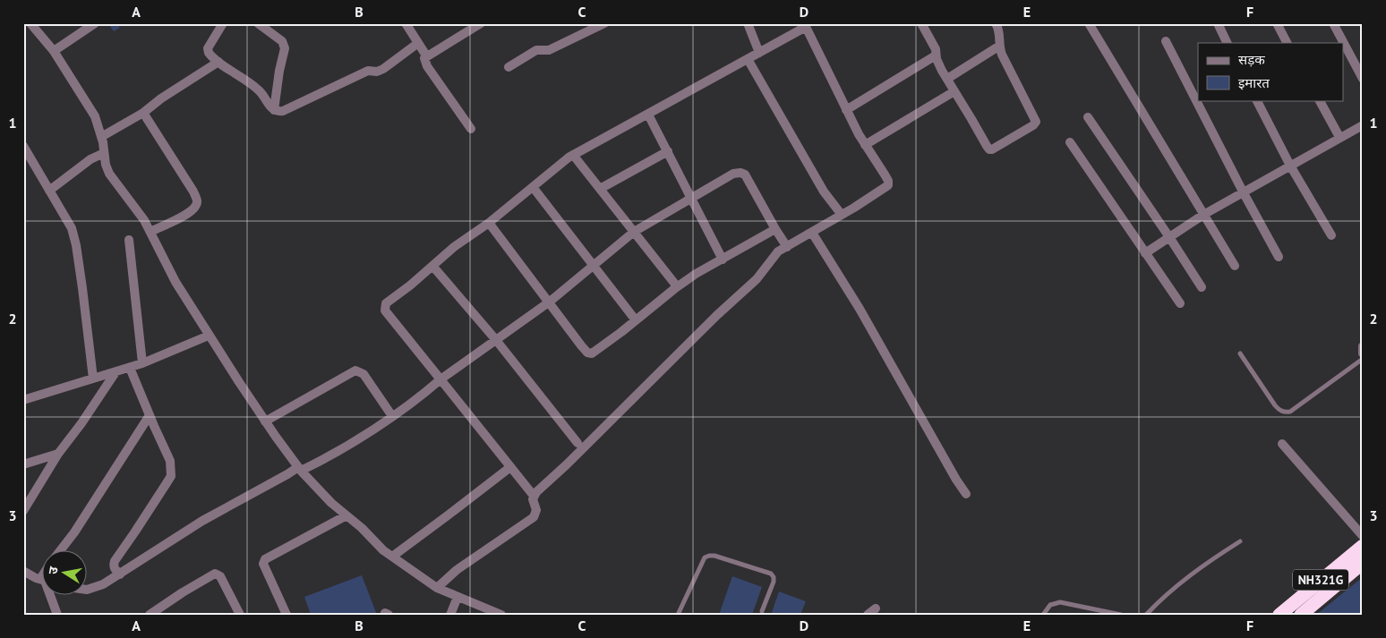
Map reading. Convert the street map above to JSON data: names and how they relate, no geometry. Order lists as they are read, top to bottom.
{
  "streets": {
    "highway": ["NH321G"]
  },
  "legend": ["सड़क", "इमारत"],
  "north": "left",
  "grid": {
    "columns": [
      "A",
      "B",
      "C",
      "D",
      "E",
      "F"
    ],
    "rows": ["1", "2", "3"]
  }
}
